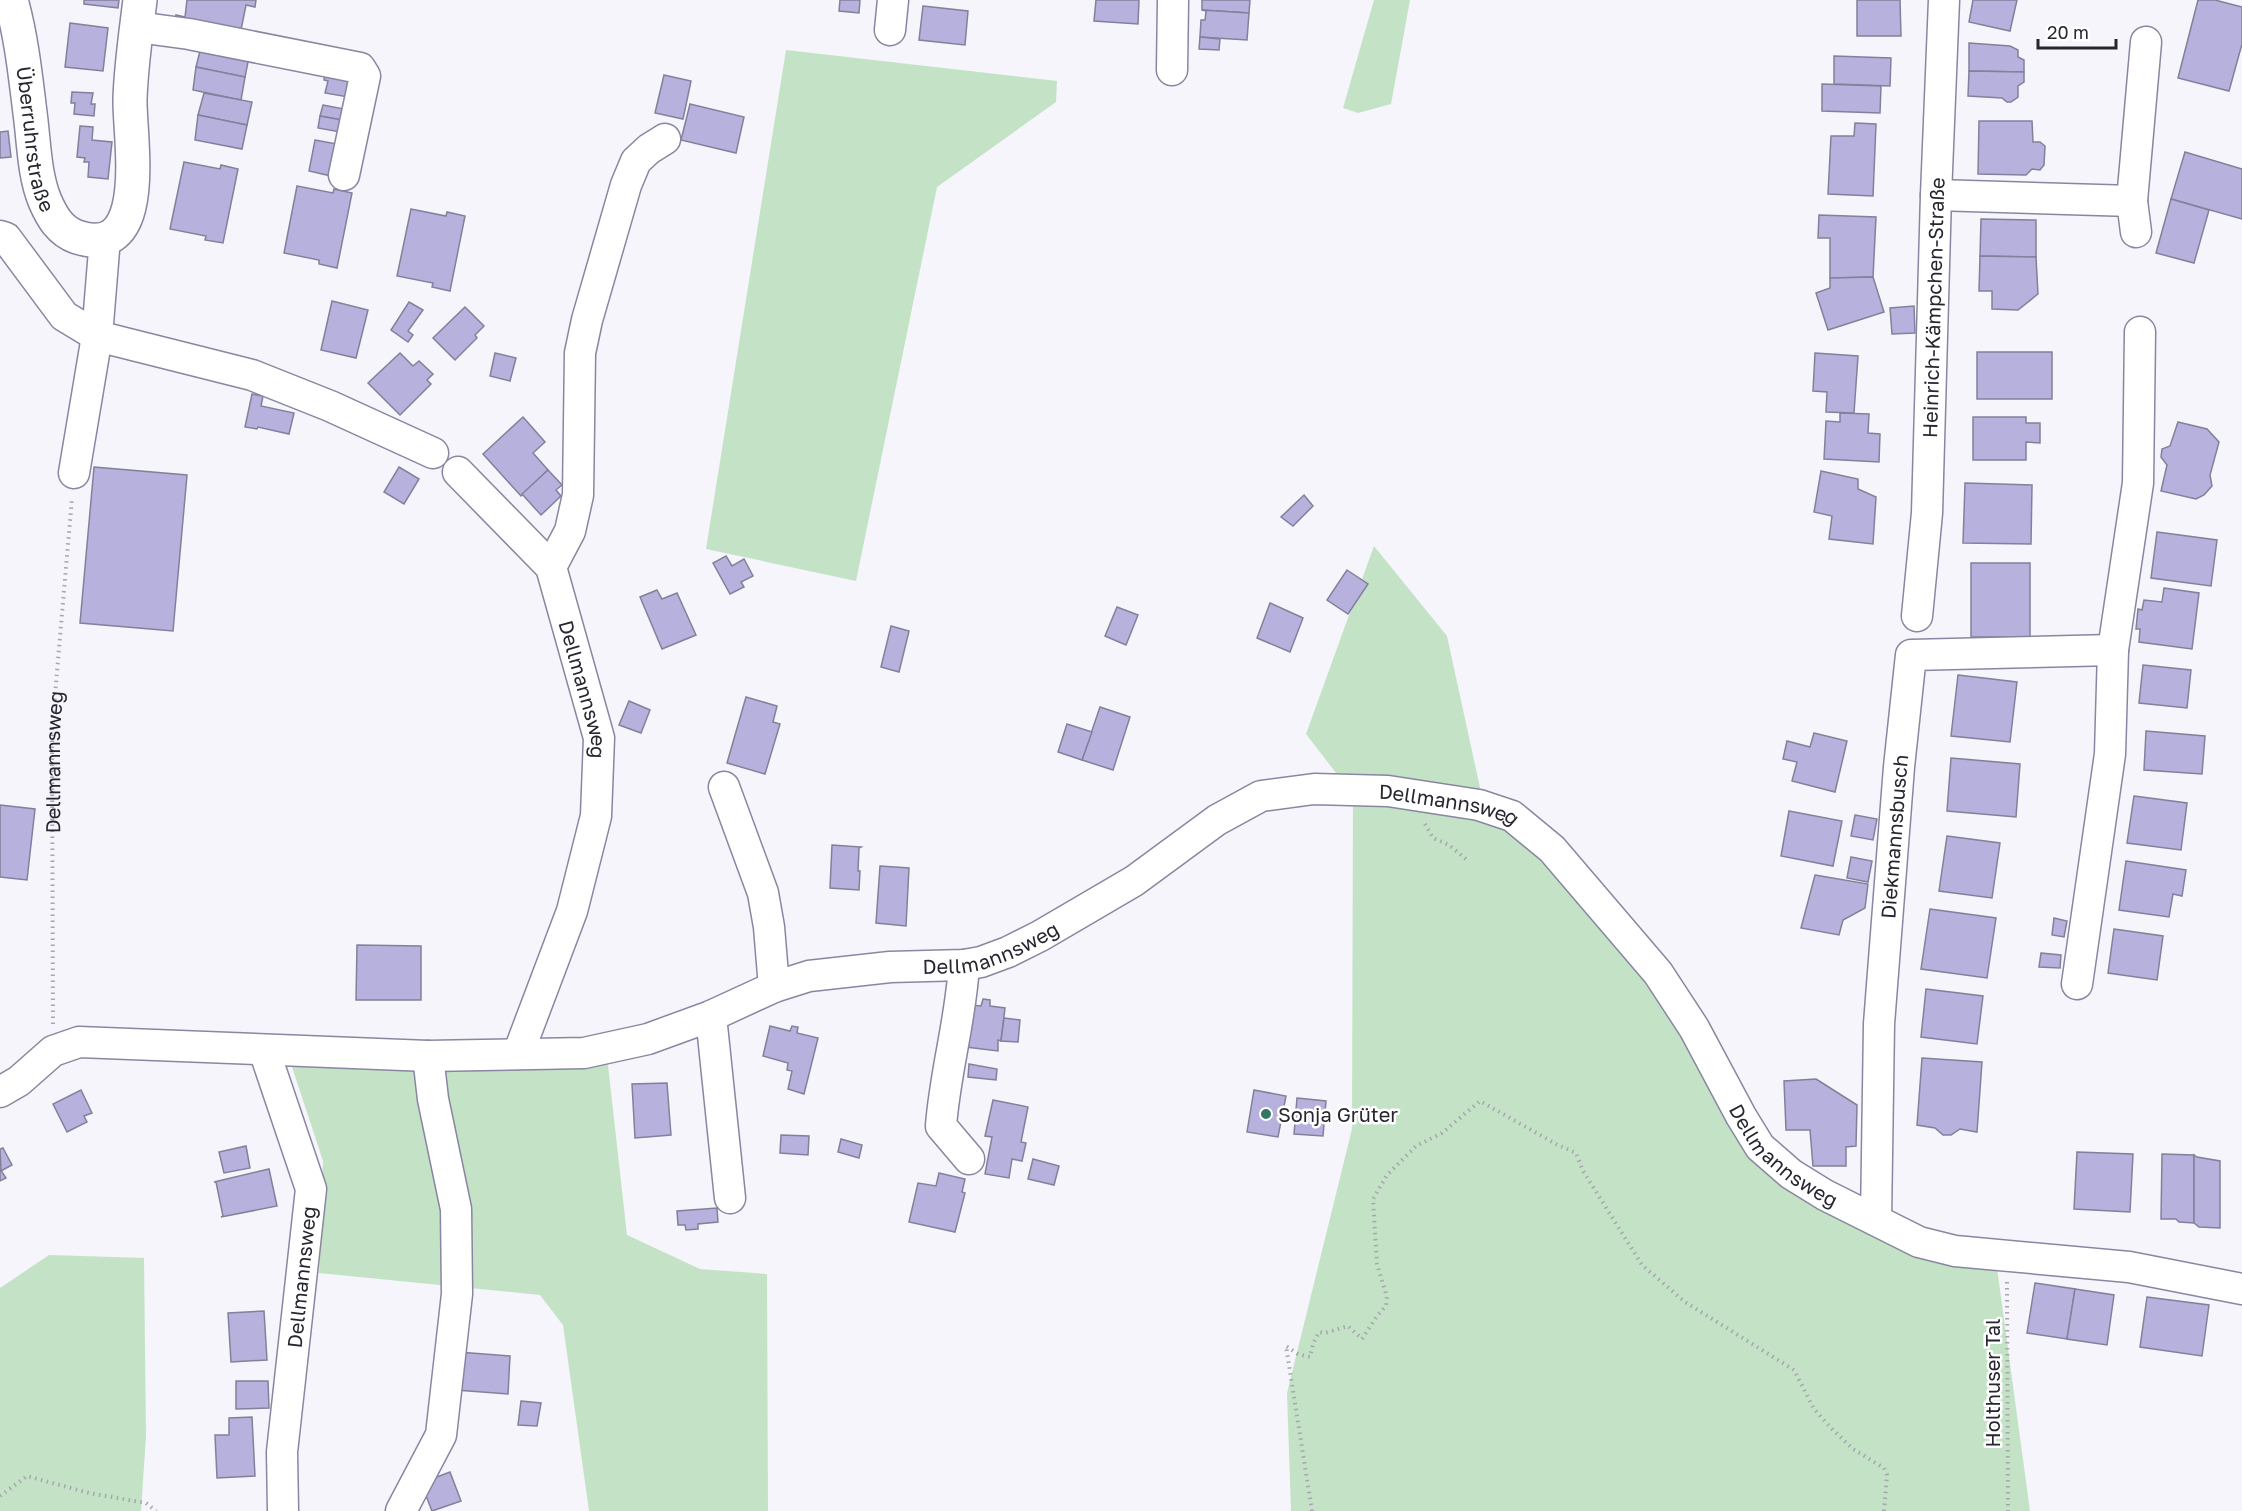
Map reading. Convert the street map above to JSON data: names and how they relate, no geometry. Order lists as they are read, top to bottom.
{
  "streets": {
    "main road": ["Überruhrstraße"],
    "street": ["Heinrich-Kämpchen-Straße", "Dellmannsweg", "Diekmannsbusch"],
    "path": ["Holthuser Tal"]
  },
  "crossings": [
    ["Dellmannsweg", "Diekmannsbusch"],
    ["Dellmannsweg", "Holthuser Tal"]
  ],
  "places": ["Sonja Grüter"],
  "scale_bar": "20 m"
}
